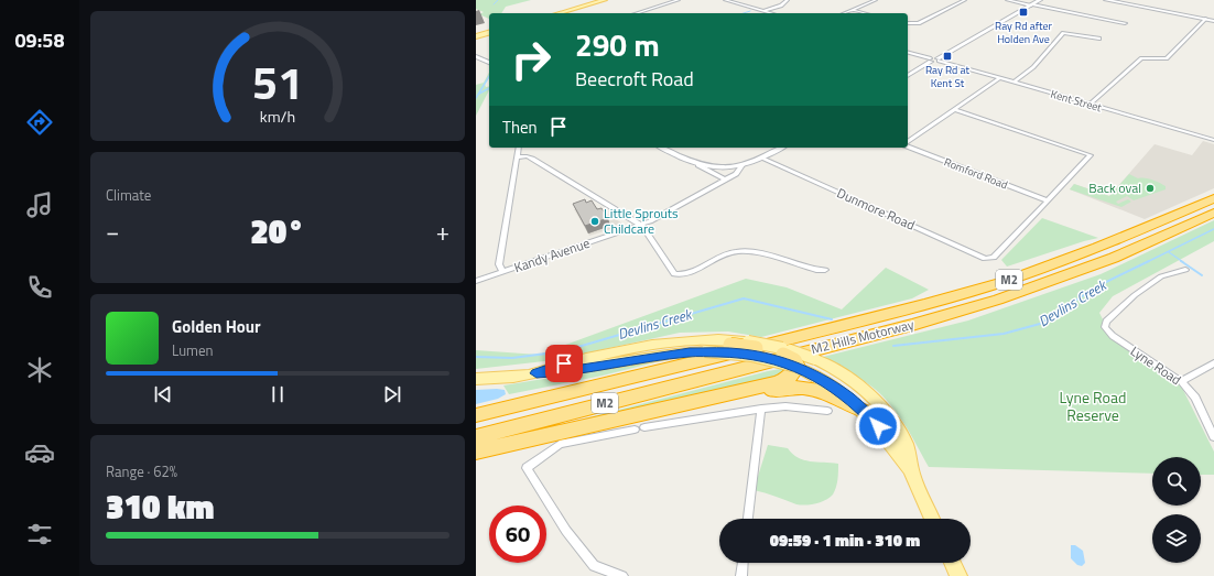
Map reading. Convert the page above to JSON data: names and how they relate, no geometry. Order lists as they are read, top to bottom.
{
  "streets": {
    "highway": ["M2", "M2 Hills Motorway"],
    "street": [
      "Kent Street",
      "Romford Road",
      "Dunmore Road",
      "Kandy Avenue",
      "Lyne Road"
    ]
  },
  "crossings": [
    ["Romford Road", "Dunmore Road"]
  ],
  "water": ["Devlins Creek"],
  "parks": ["Lyne Road Reserve"],
  "places": {
    "transit": ["Ray Rd after Holden Ave", "Ray Rd at Kent St"],
    "other": ["Back oval", "Little Sprouts Childcare"]
  },
  "page": {
    "tabs": "09:58",
    "turn": ["290 m", "Beecroft Road"],
    "then": "Then",
    "tile": [
      "Climate",
      ["Range · 62%", "310 km"]
    ],
    "heat": ["−", "20°", "+"],
    "song": ["Golden Hour", "Lumen"],
    "limit": "60",
    "trip": "09:59 · 1 min · 310 m",
    "gauge": ["51", "km/h"]
  }
}
